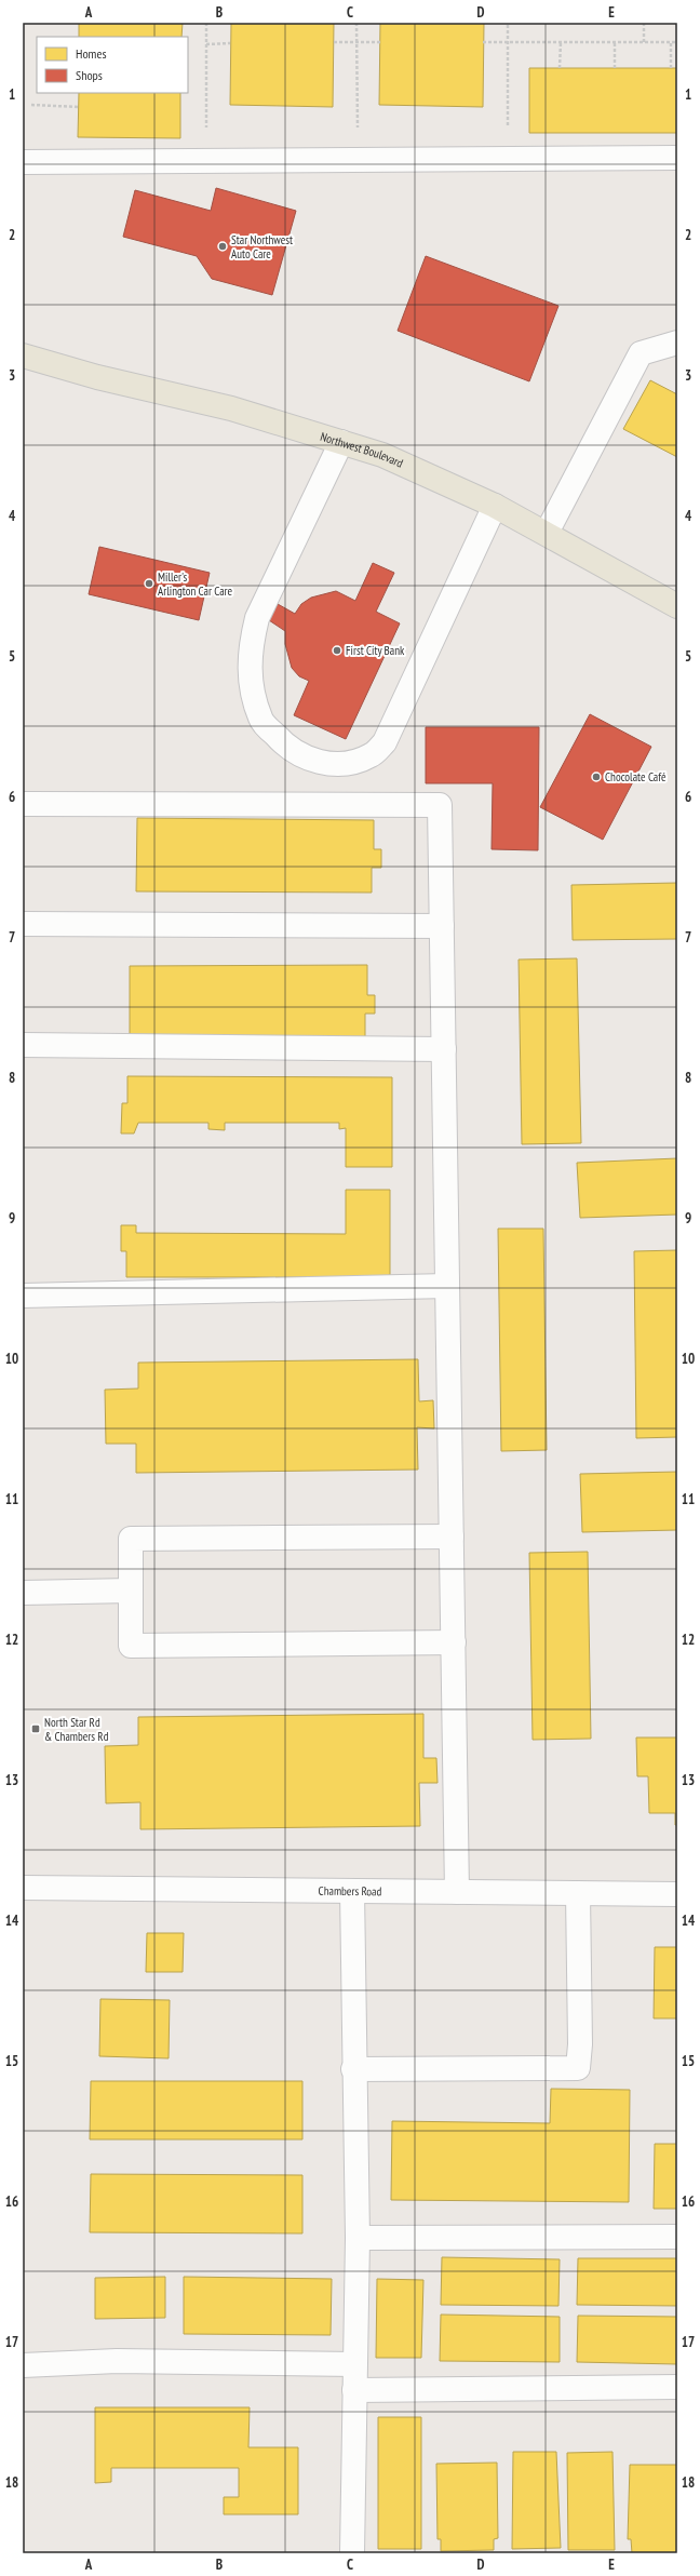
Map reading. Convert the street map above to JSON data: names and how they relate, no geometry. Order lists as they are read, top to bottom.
{
  "streets": {
    "main road": ["Northwest Boulevard"],
    "street": ["Chambers Road"]
  },
  "places": {
    "other": [
      "Star Northwest Auto Care",
      "Miller's Arlington Car Care",
      "First City Bank",
      "Chocolate Café"
    ],
    "transit": ["North Star Rd & Chambers Rd"]
  },
  "legend": ["Homes", "Shops"],
  "grid": {
    "columns": [
      "A",
      "B",
      "C",
      "D",
      "E"
    ],
    "rows": [
      "1",
      "2",
      "3",
      "4",
      "5",
      "6",
      "7",
      "8",
      "9",
      "10",
      "11",
      "12",
      "13",
      "14",
      "15",
      "16",
      "17",
      "18"
    ]
  }
}
